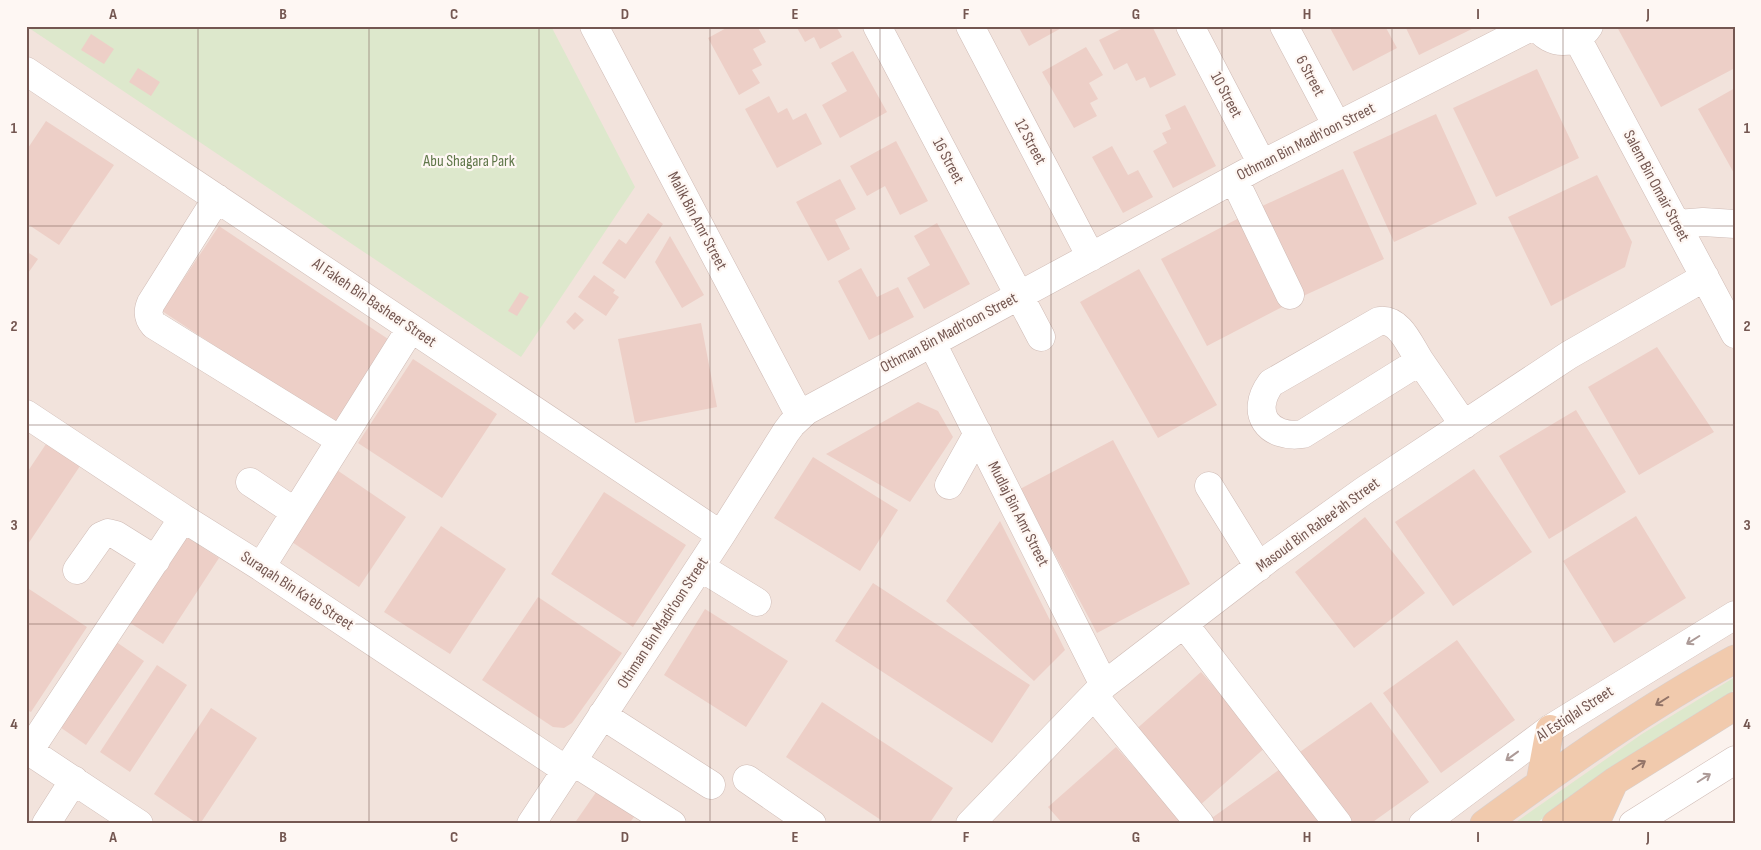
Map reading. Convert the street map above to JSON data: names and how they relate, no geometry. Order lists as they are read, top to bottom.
{
  "streets": {
    "street": [
      "6 Street",
      "10 Street",
      "12 Street",
      "Othman Bin Madh'oon Street",
      "16 Street",
      "Salem Bin Omair Street",
      "Malik Bin Amr Street",
      "Al Fakeh Bin Basheer Street",
      "Mudlaj Bin Amr Street",
      "Masoud Bin Rabee'ah Street",
      "Suraqah Bin Ka'eb Street",
      "Al Estiqlal Street"
    ]
  },
  "crossings": [
    ["6 Street", "Othman Bin Madh'oon Street"],
    ["10 Street", "Othman Bin Madh'oon Street"],
    ["12 Street", "Othman Bin Madh'oon Street"],
    ["Othman Bin Madh'oon Street", "16 Street"],
    ["Othman Bin Madh'oon Street", "Malik Bin Amr Street"],
    ["Othman Bin Madh'oon Street", "Al Fakeh Bin Basheer Street"],
    ["Othman Bin Madh'oon Street", "Mudlaj Bin Amr Street"],
    ["Othman Bin Madh'oon Street", "Suraqah Bin Ka'eb Street"],
    ["Salem Bin Omair Street", "Masoud Bin Rabee'ah Street"],
    ["Mudlaj Bin Amr Street", "Masoud Bin Rabee'ah Street"]
  ],
  "parks": ["Abu Shagara Park"],
  "grid": {
    "columns": [
      "A",
      "B",
      "C",
      "D",
      "E",
      "F",
      "G",
      "H",
      "I",
      "J"
    ],
    "rows": [
      "1",
      "2",
      "3",
      "4"
    ]
  }
}
